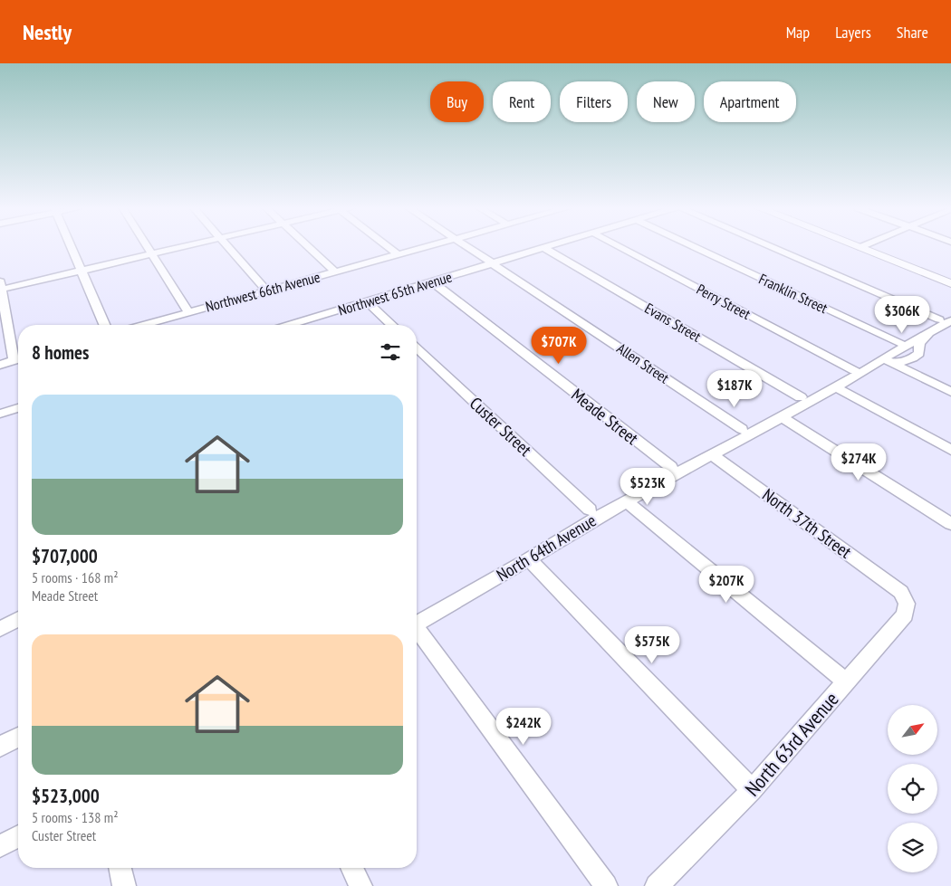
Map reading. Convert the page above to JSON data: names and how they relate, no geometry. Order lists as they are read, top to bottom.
{
  "streets": {
    "street": [
      "Northwest 66th Avenue",
      "Northwest 65th Avenue",
      "Franklin Street",
      "Perry Street",
      "Evans Street",
      "Allen Street",
      "Meade Street",
      "Custer Street",
      "North 37th Street",
      "North 64th Avenue",
      "North 63rd Avenue"
    ]
  },
  "crossings": [
    ["Northwest 65th Avenue", "Evans Street"],
    ["Northwest 65th Avenue", "Allen Street"],
    ["Northwest 65th Avenue", "Meade Street"],
    ["North 37th Street", "North 64th Avenue"],
    ["North 37th Street", "North 63rd Avenue"]
  ],
  "north": "top right",
  "page": {
    "header": "Nestly",
    "nav": ["Map", "Layers", "Share"],
    "chip": [
      "Buy",
      "Rent",
      "Filters",
      "New",
      "Apartment"
    ],
    "price": [
      "$306K",
      "$707K",
      "$187K",
      "$274K",
      "$523K",
      "$207K",
      "$575K",
      "$242K"
    ],
    "heading": "8 homes",
    "list": [
      {
        "name": "$707,000",
        "note": "5 rooms · 168 m² · Meade Street"
      },
      {
        "name": "$523,000",
        "note": "5 rooms · 138 m² · Custer Street"
      }
    ]
  }
}
